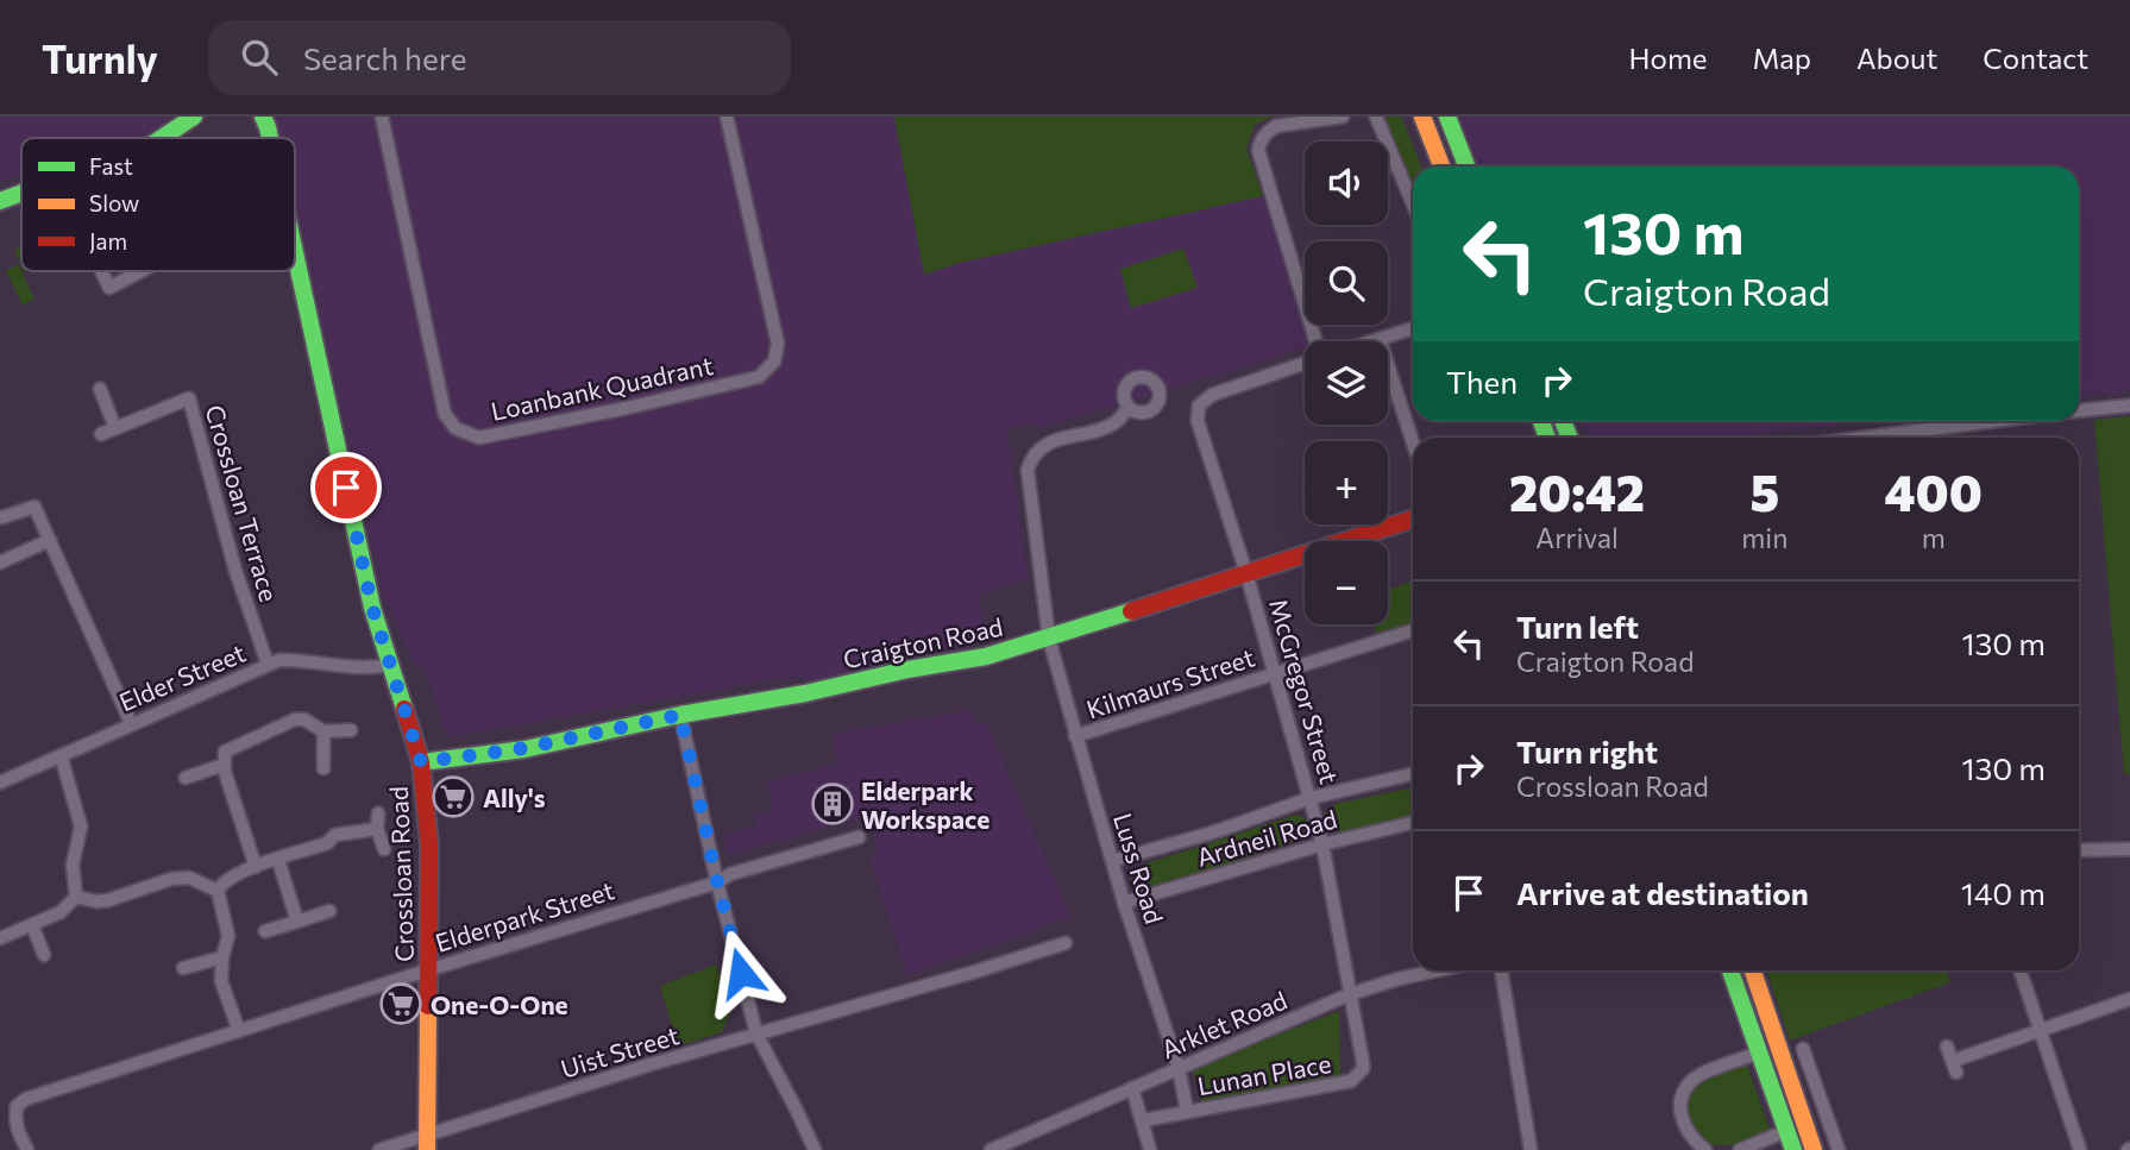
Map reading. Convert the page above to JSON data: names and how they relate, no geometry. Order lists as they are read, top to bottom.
{
  "streets": {
    "street": [
      "Loanbank Quadrant",
      "Crossloan Terrace",
      "Craigton Road",
      "Elder Street",
      "Kilmaurs Street",
      "McGregor Street",
      "Ardneil Road",
      "Luss Road",
      "Crossloan Road",
      "Elderpark Street",
      "Arklet Road",
      "Uist Street",
      "Lunan Place"
    ]
  },
  "crossings": [
    ["Crossloan Terrace", "Elder Street"],
    ["Craigton Road", "McGregor Street"],
    ["Craigton Road", "Luss Road"],
    ["Craigton Road", "Crossloan Road"],
    ["Elder Street", "Crossloan Road"],
    ["Kilmaurs Street", "McGregor Street"],
    ["Kilmaurs Street", "Luss Road"],
    ["McGregor Street", "Ardneil Road"],
    ["McGregor Street", "Arklet Road"],
    ["McGregor Street", "Lunan Place"],
    ["Ardneil Road", "Luss Road"],
    ["Luss Road", "Arklet Road"],
    ["Luss Road", "Lunan Place"],
    ["Crossloan Road", "Elderpark Street"],
    ["Crossloan Road", "Uist Street"],
    ["Arklet Road", "Lunan Place"]
  ],
  "places": {
    "supermarket": ["Ally's", "One-O-One"],
    "building": ["Elderpark Workspace"]
  },
  "legend": ["Fast", "Slow", "Jam"],
  "page": {
    "header": "Turnly",
    "search": "Search here",
    "nav": [
      "Home",
      "Map",
      "About",
      "Contact"
    ],
    "map_buttons": ["+", "−"],
    "turn": ["130 m", "Craigton Road"],
    "then": "Then",
    "eta": [
      "20:42",
      "Arrival",
      "5",
      "min",
      "400",
      "m"
    ],
    "list": [
      {
        "name": "Turn left",
        "note": "Craigton Road",
        "value": "130 m"
      },
      {
        "name": "Turn right",
        "note": "Crossloan Road",
        "value": "130 m"
      },
      {
        "name": "Arrive at destination",
        "value": "140 m"
      }
    ]
  }
}
